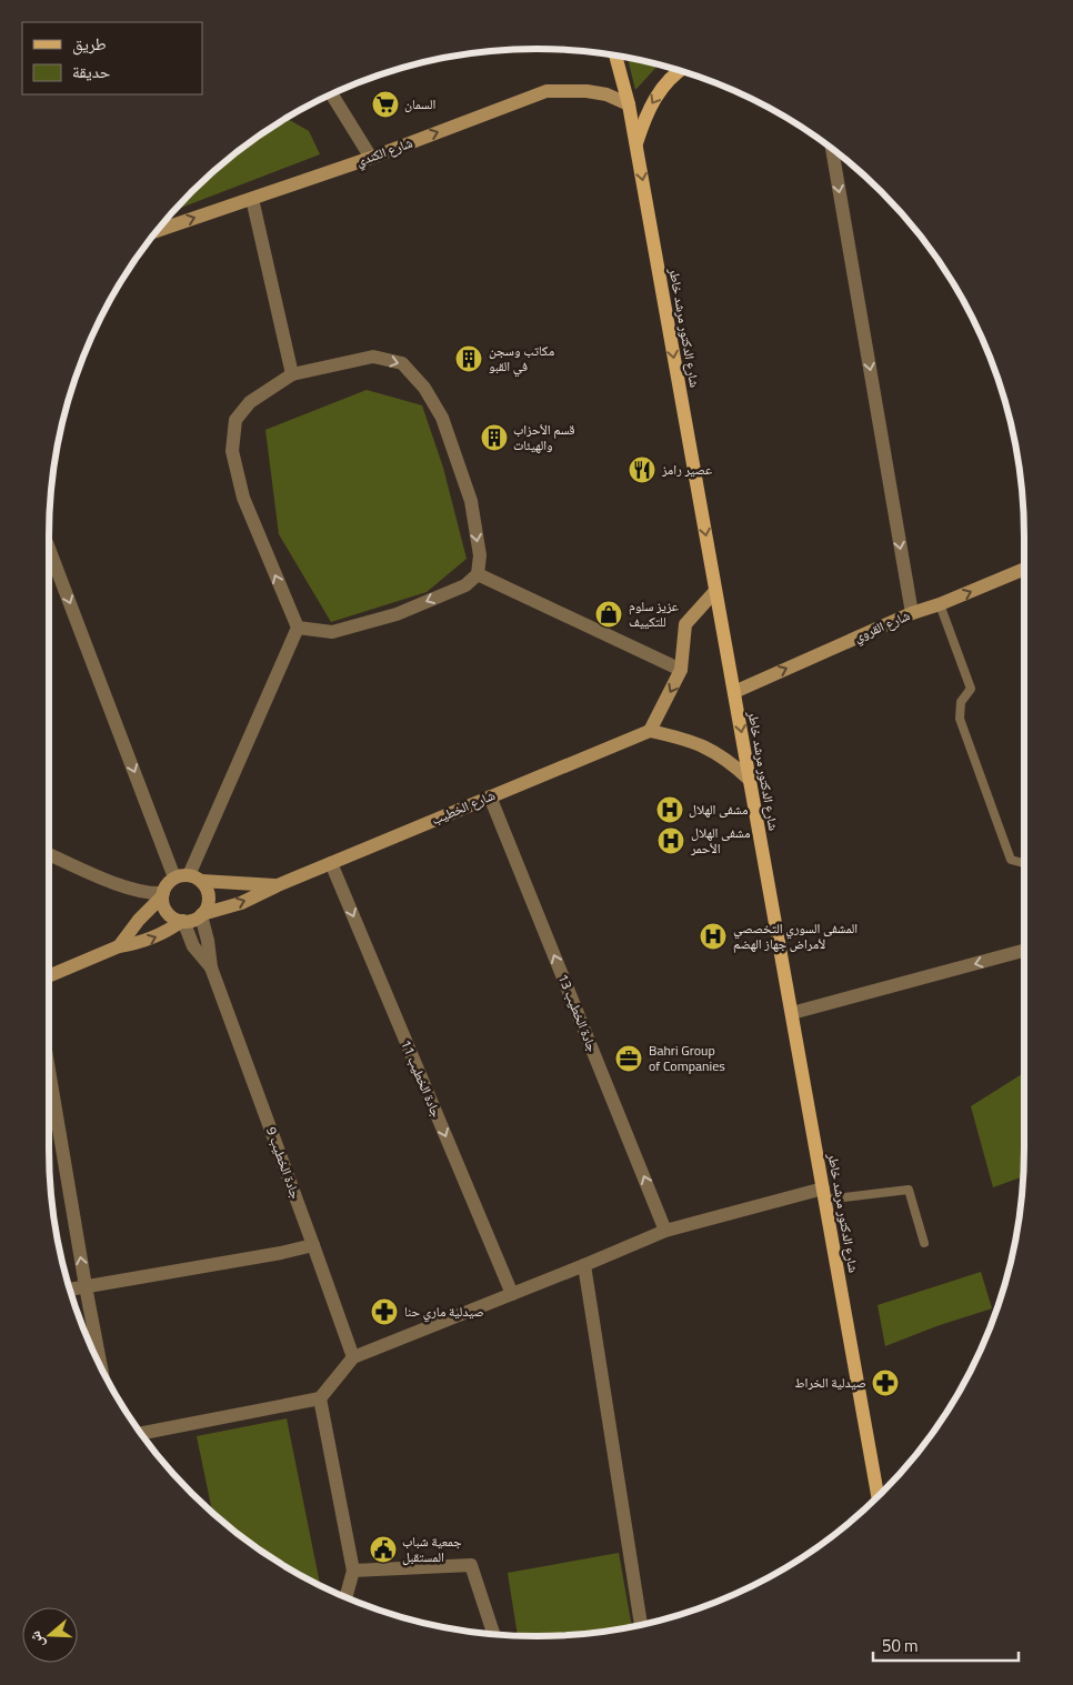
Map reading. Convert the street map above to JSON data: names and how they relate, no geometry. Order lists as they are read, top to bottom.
{
  "streets": {
    "main road": [
      "شارع الكندي",
      "شارع الدكتور مرشد خاطر",
      "شارع القروي",
      "شارع الخطيب"
    ],
    "street": ["جادة الخطيب 13", "جادة الخطيب 11", "جادة الخطيب 9"]
  },
  "crossings": [
    ["شارع الكندي", "شارع الدكتور مرشد خاطر"],
    ["شارع الدكتور مرشد خاطر", "شارع القروي"],
    ["شارع الخطيب", "جادة الخطيب 13"],
    ["شارع الخطيب", "جادة الخطيب 11"],
    ["شارع الخطيب", "جادة الخطيب 9"]
  ],
  "one_way": [
    "شارع الكندي",
    "شارع الدكتور مرشد خاطر",
    "شارع القروي",
    "جادة الخطيب 13",
    "جادة الخطيب 11"
  ],
  "places": {
    "supermarket": ["السمان"],
    "building": ["مكاتب وسجن في القبو", "قسم الأحزاب والهيئات"],
    "restaurant": ["عصير رامز"],
    "shop": ["عزيز سلوم للتكييف"],
    "hospital": ["مشفى الهلال", "مشفى الهلال الأحمر", "المشفى السوري التخصصي لأمراض جهاز الهضم"],
    "office": ["Bahri Group of Companies"],
    "pharmacy": ["صيدلية ماري حنا", "صيدلية الخراط"],
    "public building": ["جمعية شباب المستقبل"]
  },
  "legend": ["طريق", "حديقة"],
  "scale_bar": "50 m",
  "north": "left"
}
